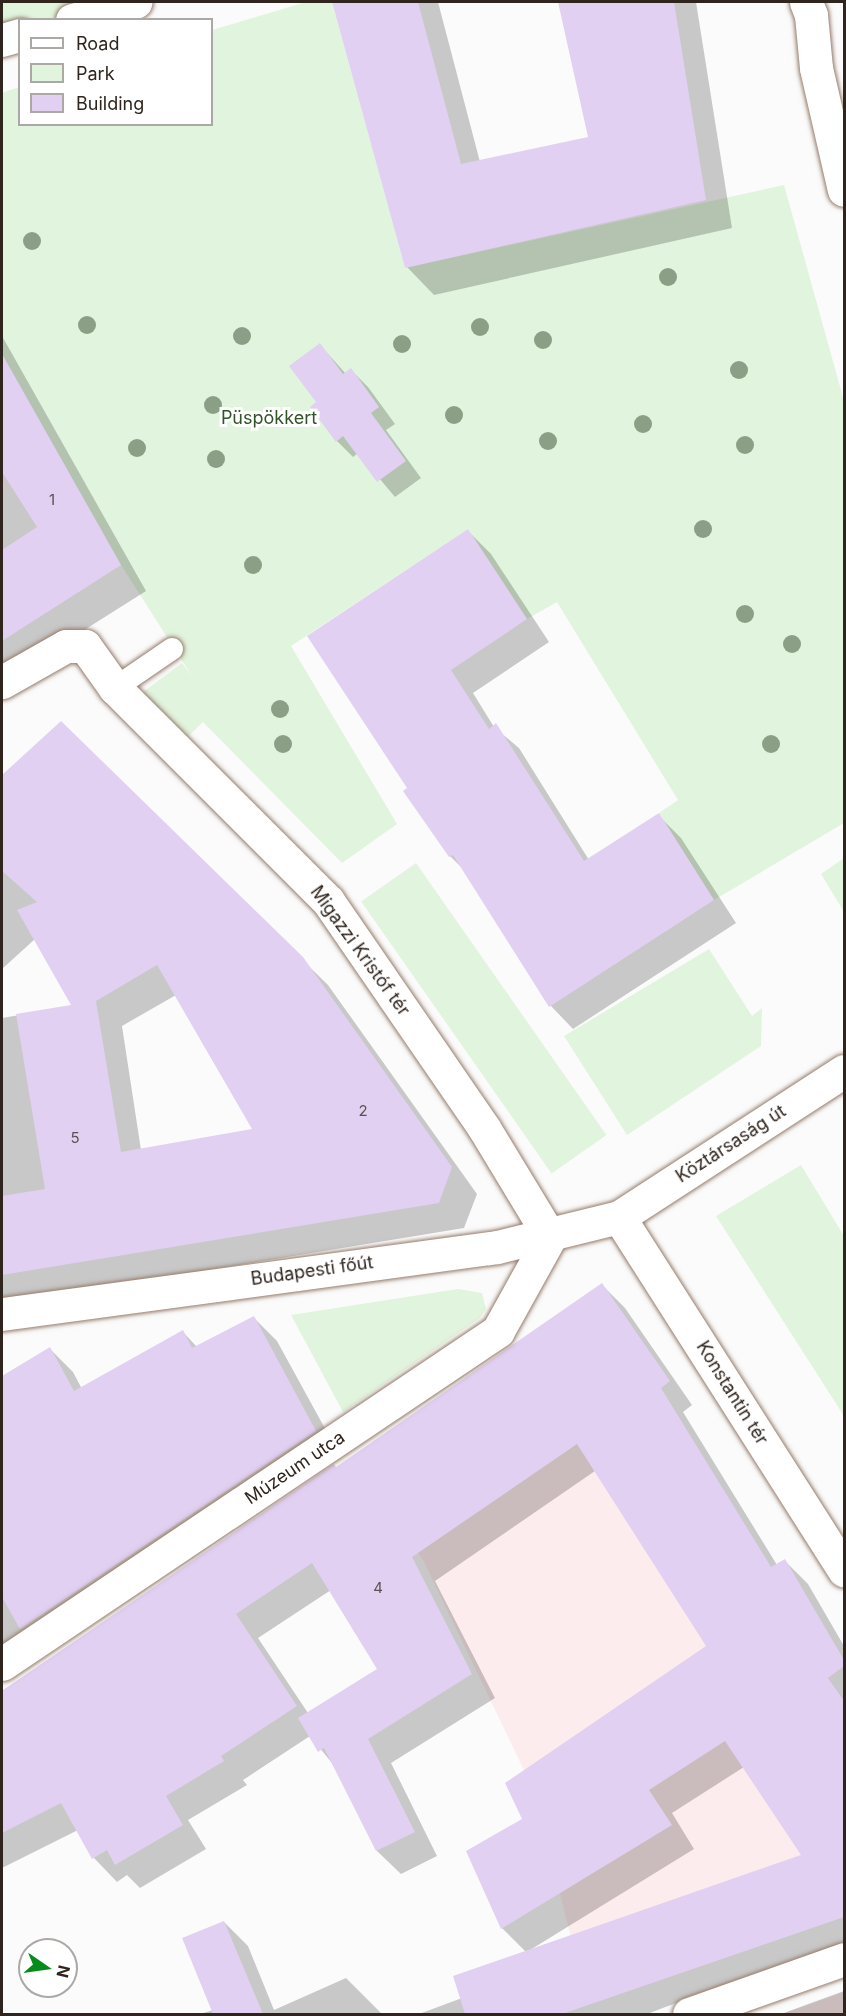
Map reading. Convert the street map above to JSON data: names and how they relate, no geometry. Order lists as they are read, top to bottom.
{
  "streets": {
    "street": [
      "Migazzi Kristóf tér",
      "Köztársaság út",
      "Budapesti főút",
      "Konstantin tér",
      "Múzeum utca"
    ]
  },
  "crossings": [
    ["Migazzi Kristóf tér", "Budapesti főút"],
    ["Migazzi Kristóf tér", "Múzeum utca"],
    ["Köztársaság út", "Budapesti főút"],
    ["Köztársaság út", "Konstantin tér"],
    ["Budapesti főút", "Konstantin tér"],
    ["Budapesti főút", "Múzeum utca"]
  ],
  "parks": ["Püspökkert"],
  "house_numbers": [
    "1",
    "2",
    "5",
    "4"
  ],
  "legend": ["Road", "Park", "Building"],
  "north": "right"
}
